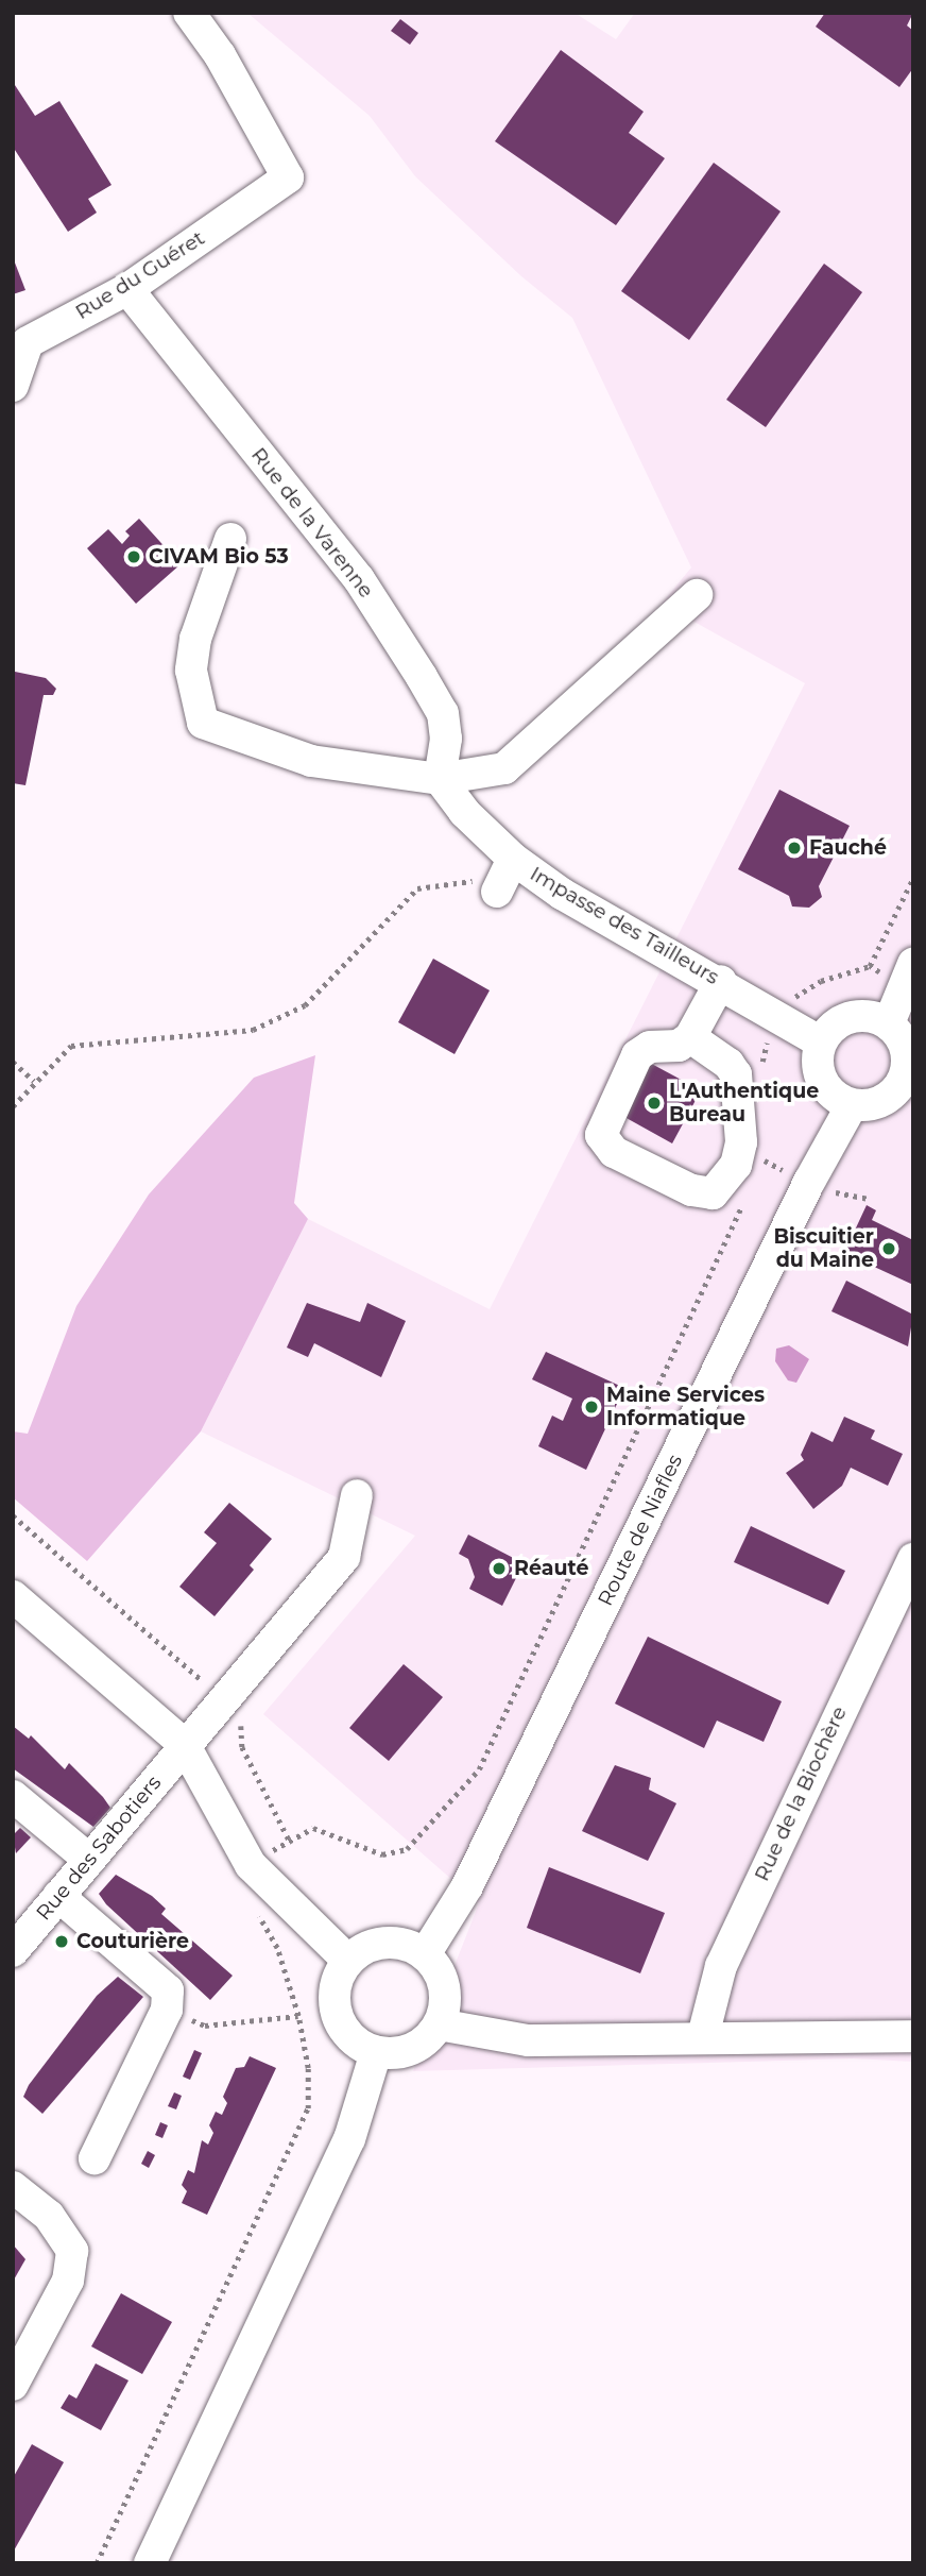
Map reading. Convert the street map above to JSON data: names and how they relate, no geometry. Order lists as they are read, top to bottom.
{
  "streets": {
    "street": [
      "Rue du Guéret",
      "Rue de la Varenne",
      "Impasse des Tailleurs",
      "Route de Niafles",
      "Rue de la Biochère",
      "Rue des Sabotiers"
    ]
  },
  "crossings": [
    ["Rue du Guéret", "Rue de la Varenne"],
    ["Rue de la Varenne", "Impasse des Tailleurs"],
    ["Impasse des Tailleurs", "Route de Niafles"]
  ],
  "places": [
    "CIVAM Bio 53",
    "Fauché",
    "L'Authentique Bureau",
    "Biscuitier du Maine",
    "Maine Services Informatique",
    "Réauté",
    "Couturière"
  ]
}
